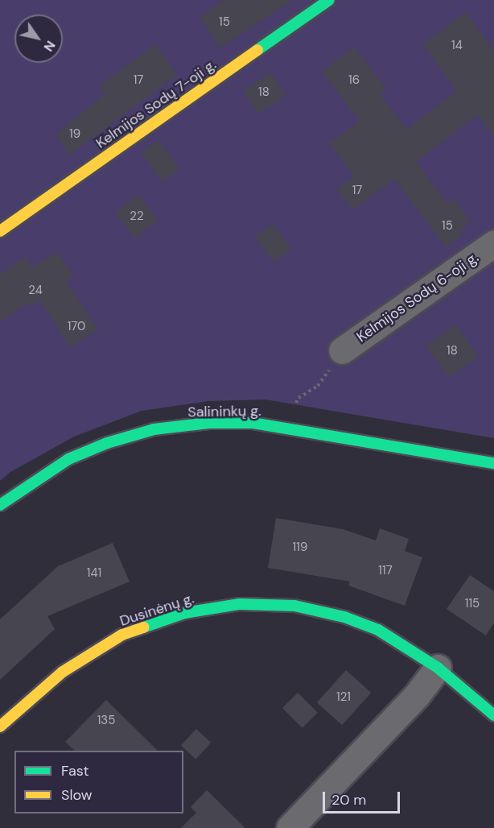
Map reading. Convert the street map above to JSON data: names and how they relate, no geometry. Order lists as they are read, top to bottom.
{
  "streets": {
    "street": [
      "Kelmijos Sodų 7-oji g.",
      "Kelmijos Sodų 6-oji g.",
      "Salininkų g.",
      "Dusinėnų g."
    ]
  },
  "house_numbers": [
    "15",
    "14",
    "17",
    "16",
    "18",
    "19",
    "17",
    "22",
    "15",
    "24",
    "170",
    "18",
    "119",
    "117",
    "141",
    "115",
    "121",
    "135"
  ],
  "legend": ["Fast", "Slow"],
  "scale_bar": "20 m",
  "north": "bottom right"
}
